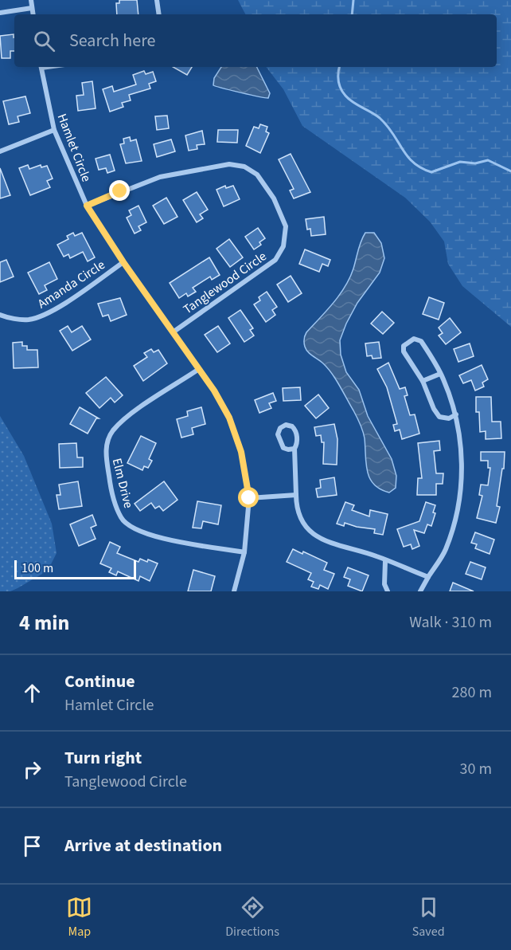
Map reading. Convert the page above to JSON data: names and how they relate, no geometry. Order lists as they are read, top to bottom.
{
  "streets": {
    "street": [
      "Hamlet Circle",
      "Tanglewood Circle",
      "Amanda Circle",
      "Elm Drive"
    ]
  },
  "crossings": [
    ["Hamlet Circle", "Tanglewood Circle"],
    ["Hamlet Circle", "Amanda Circle"],
    ["Hamlet Circle", "Elm Drive"]
  ],
  "scale_bar": "100 m",
  "page": {
    "search": "Search here",
    "scale": "100 m",
    "heading": ["4 min", "Walk · 310 m"],
    "list": [
      ["Continue", "Hamlet Circle", "280 m"],
      ["Turn right", "Tanglewood Circle", "30 m"],
      "Arrive at destination"
    ],
    "nav": ["Map", "Directions", "Saved"]
  }
}
